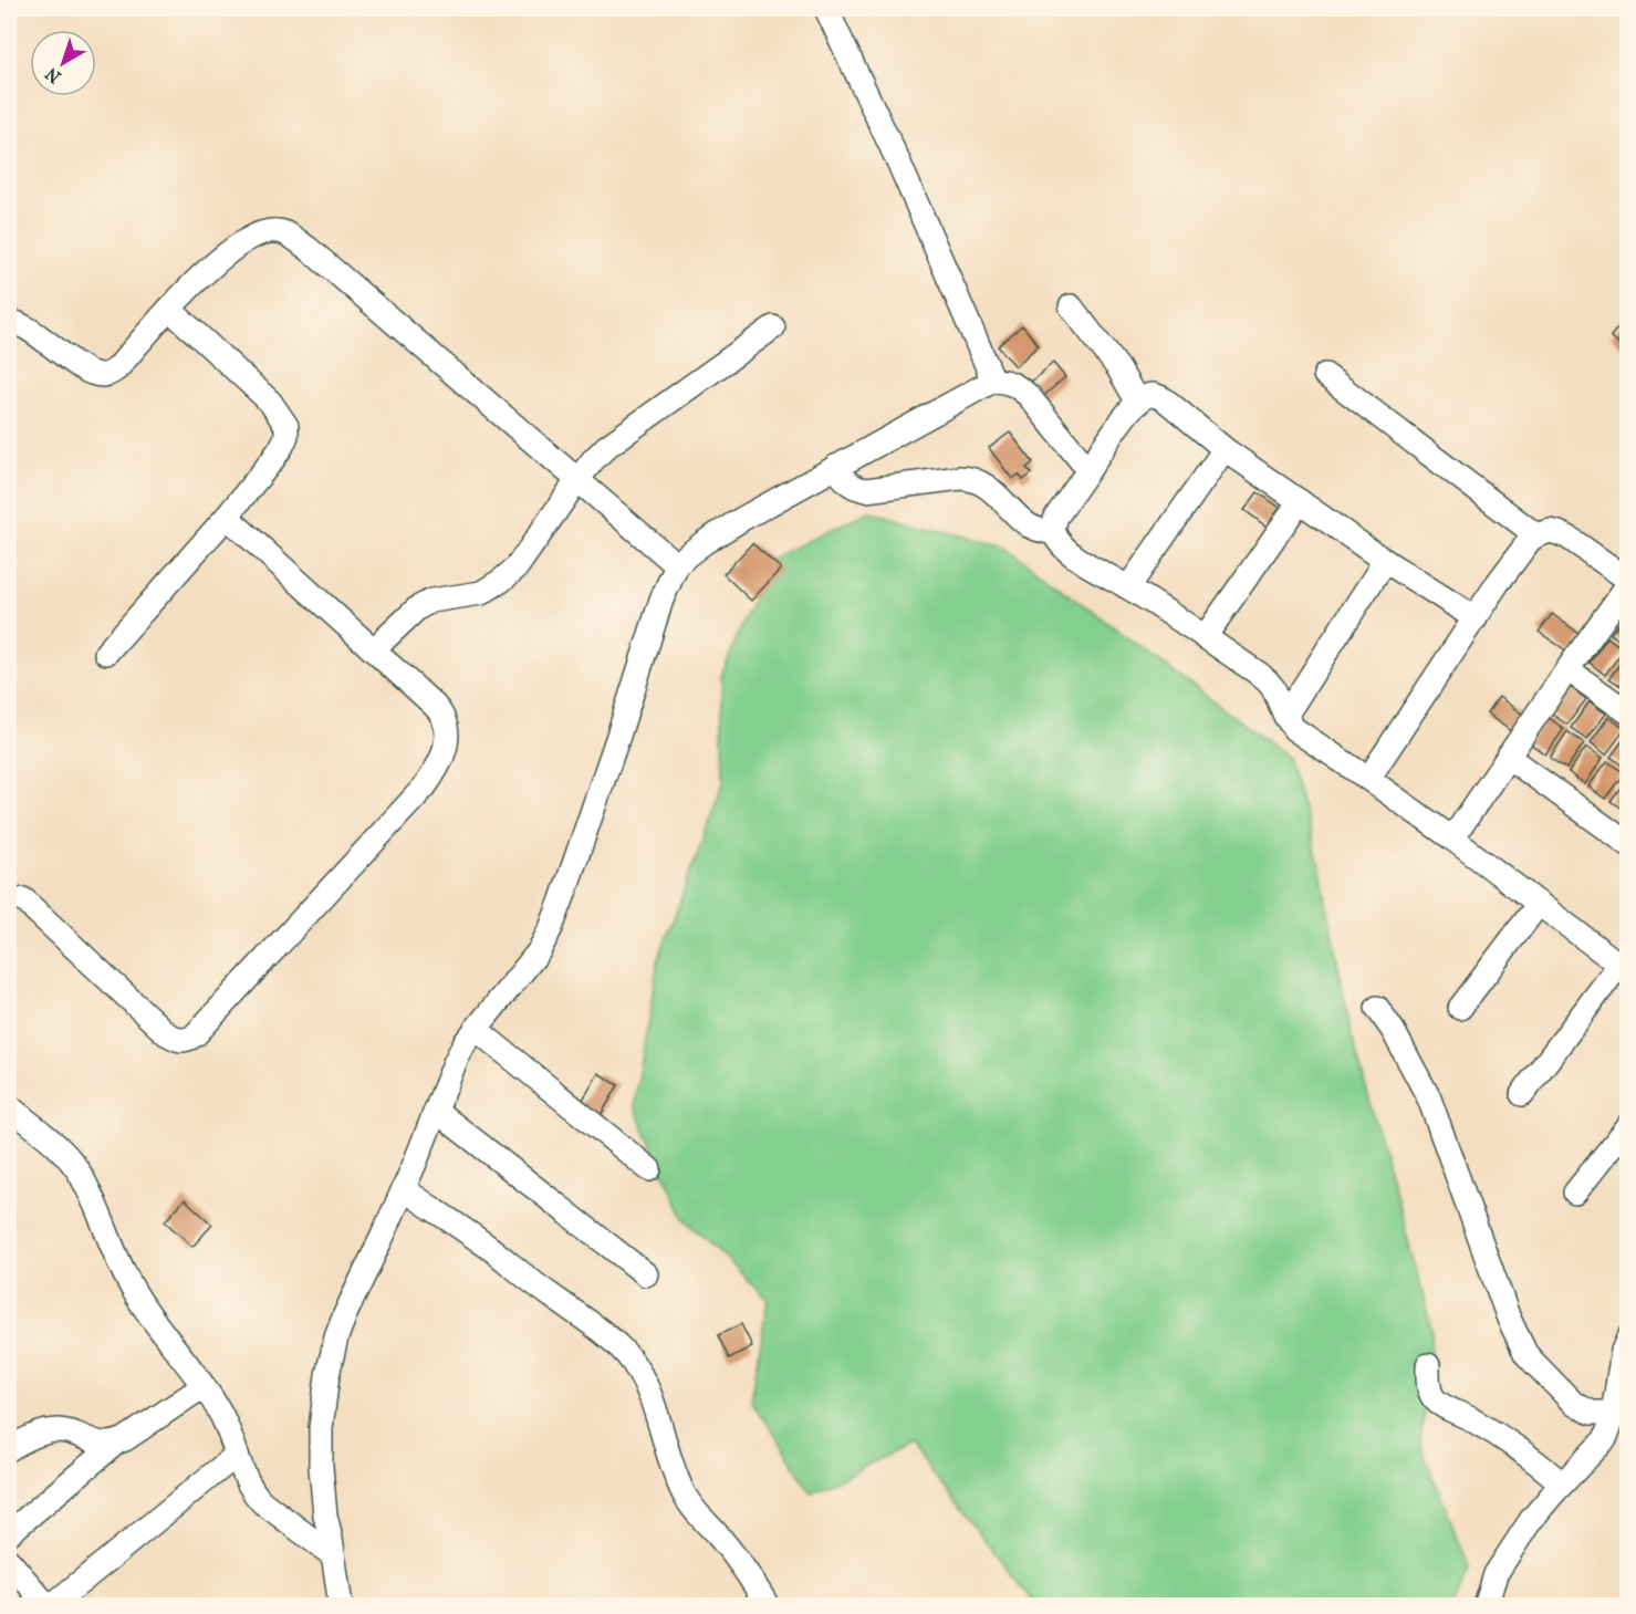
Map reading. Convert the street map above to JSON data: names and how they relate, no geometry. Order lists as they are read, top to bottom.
{
  "north": "bottom left"
}
